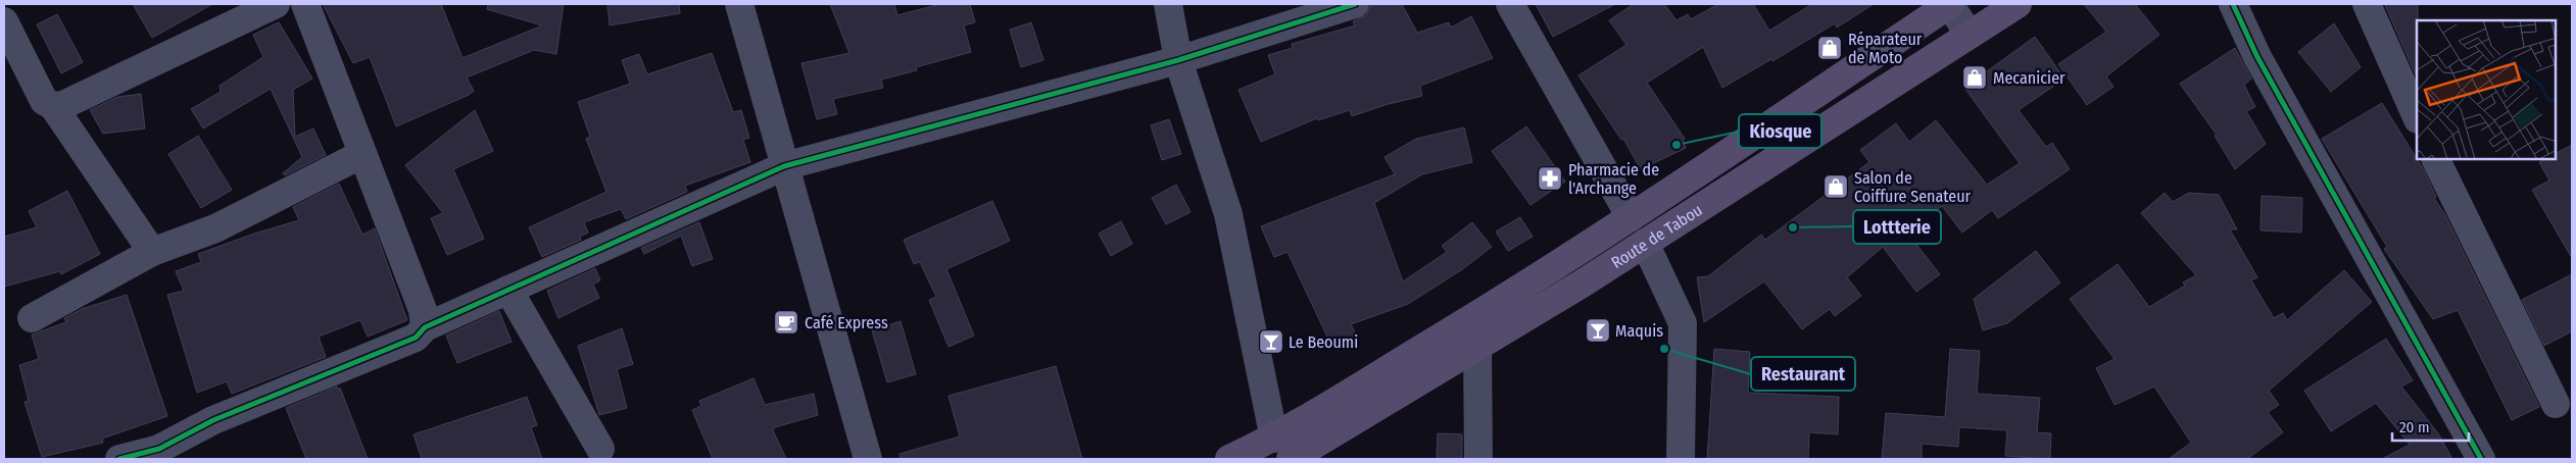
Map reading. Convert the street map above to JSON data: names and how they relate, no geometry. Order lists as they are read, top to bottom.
{
  "streets": {
    "main road": ["Route de Tabou"]
  },
  "places": {
    "shop": ["Réparateur de Moto", "Mecanicier", "Salon de Coiffure Senateur"],
    "other": ["Kiosque", "Lottterie", "Restaurant"],
    "pharmacy": ["Pharmacie de l'Archange"],
    "cafe": ["Café Express"],
    "bar": ["Maquis", "Le Beoumi"]
  },
  "scale_bar": "20 m"
}
